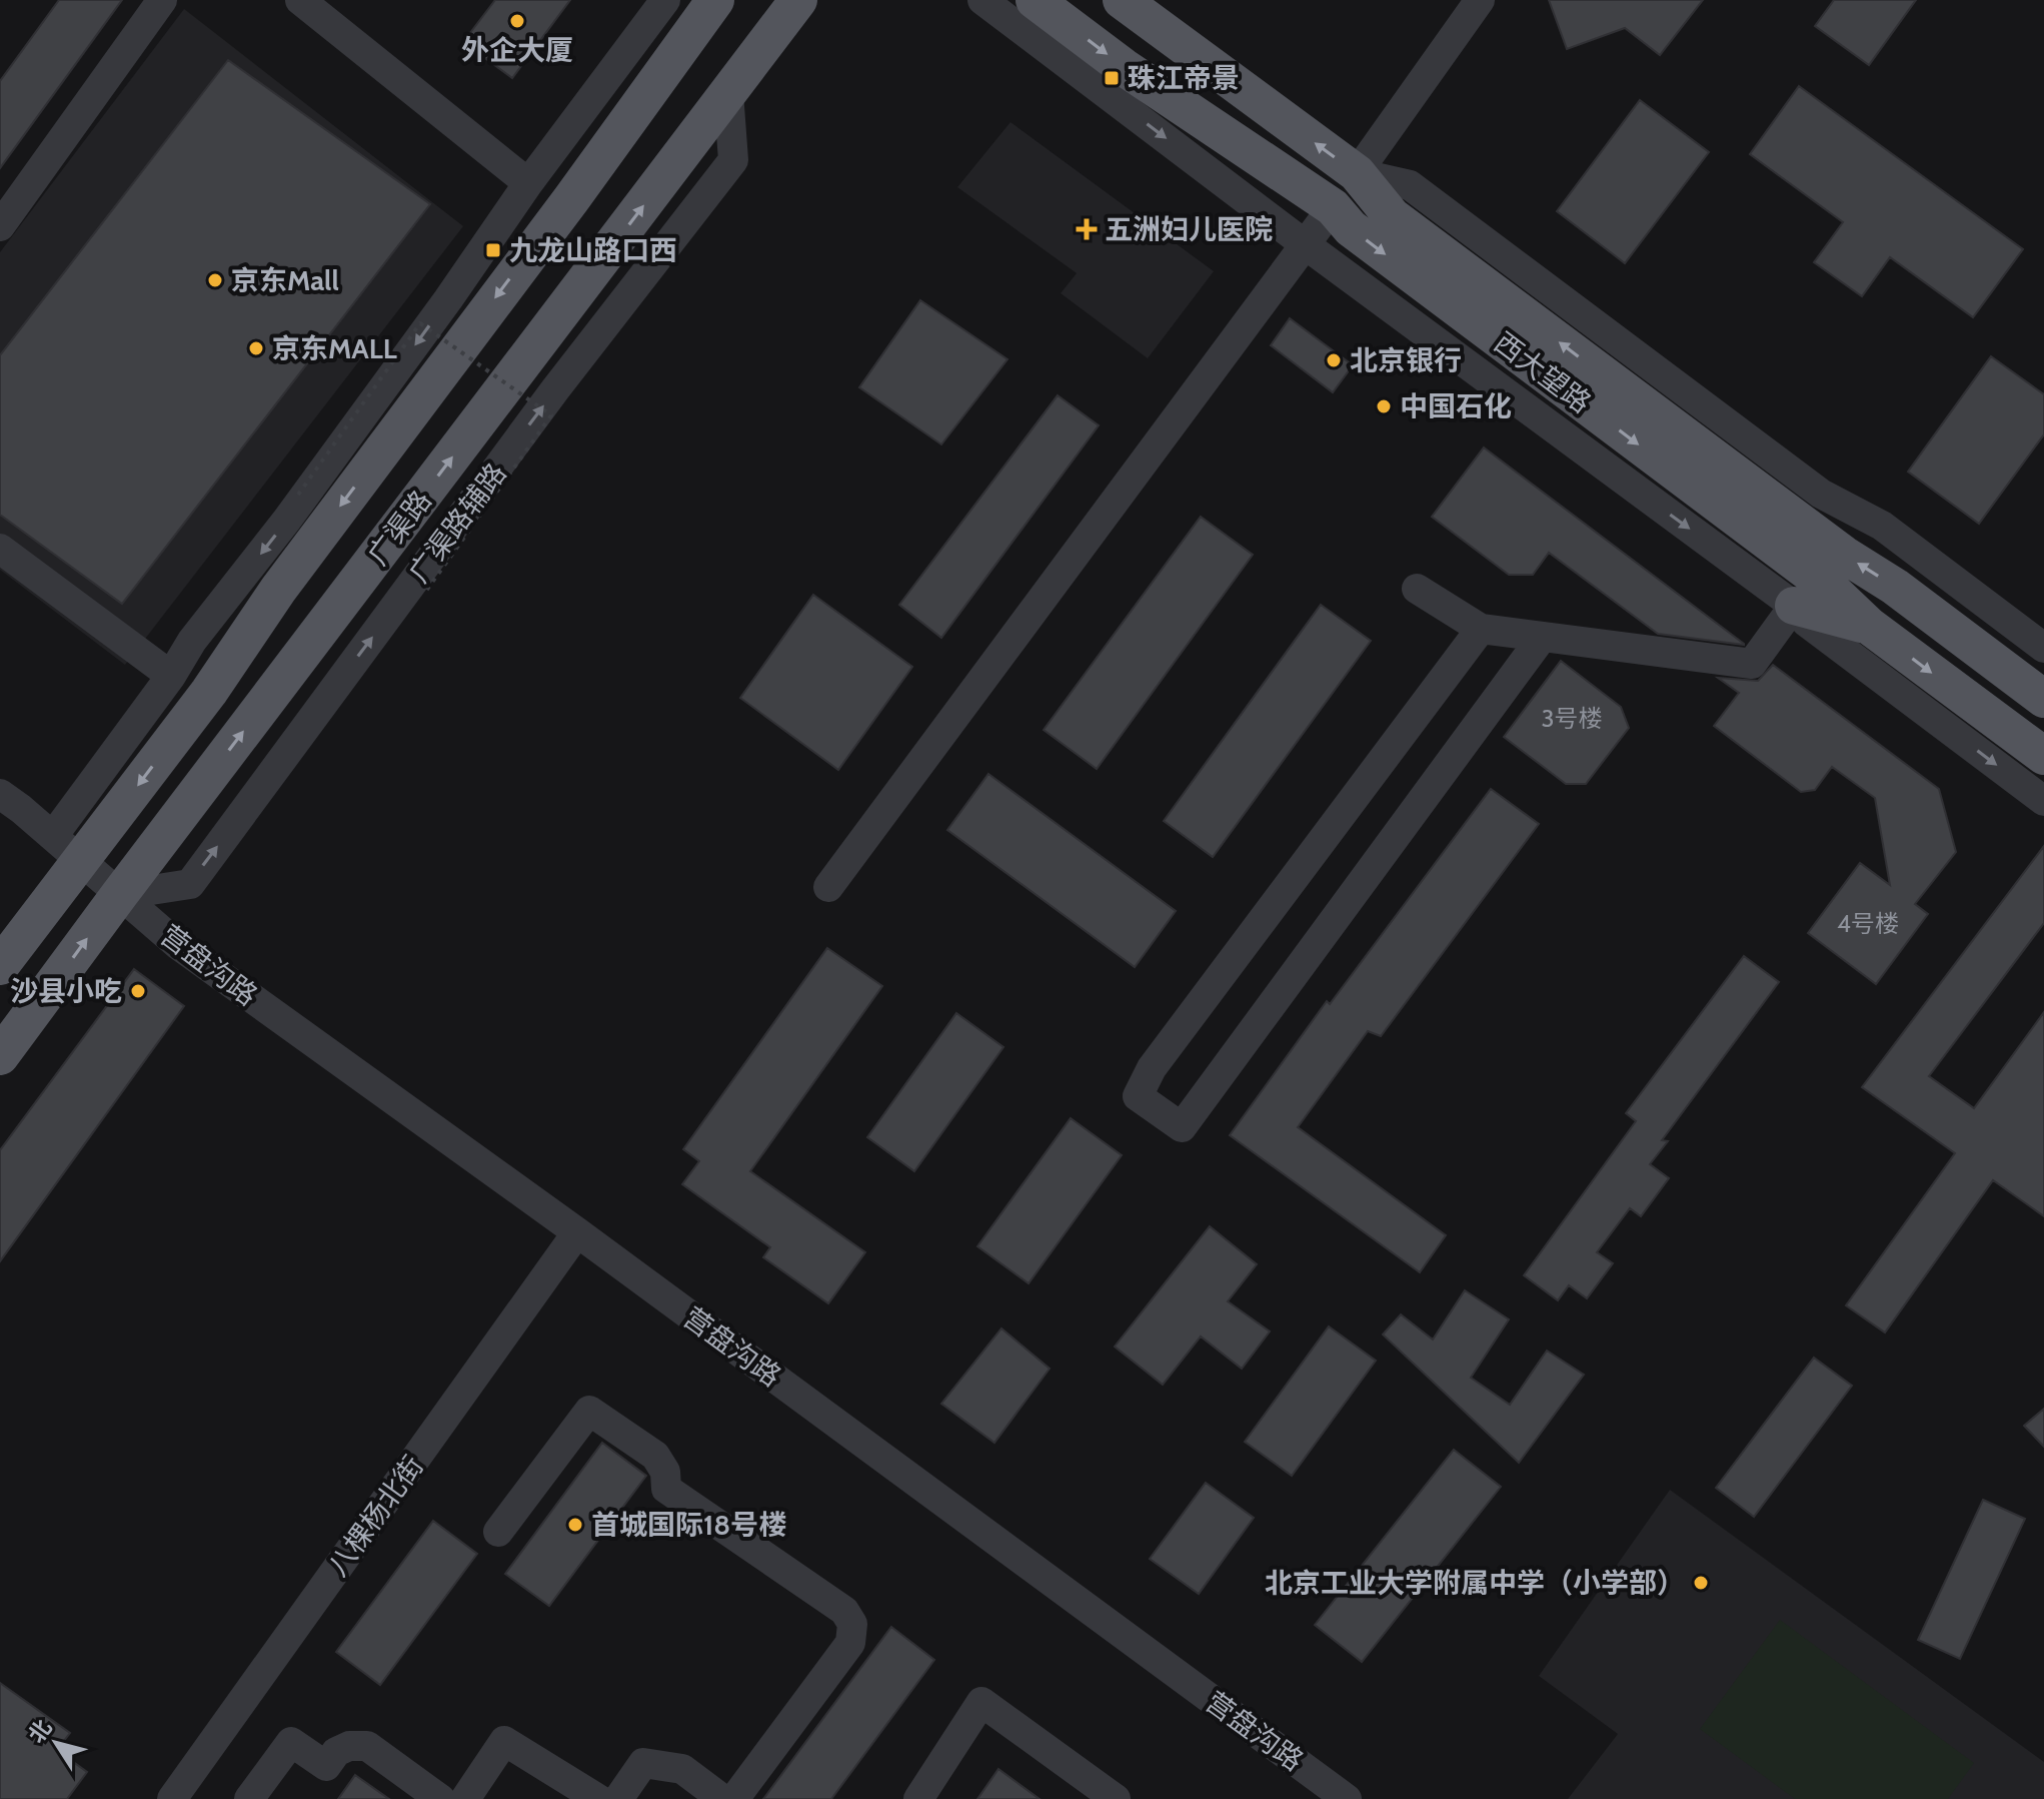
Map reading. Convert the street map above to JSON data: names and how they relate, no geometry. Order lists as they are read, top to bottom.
{
  "streets": {
    "main road": ["西大望路", "广渠路"],
    "street": ["广渠路辅路", "营盘沟路", "八棵杨北街"]
  },
  "crossings": [
    ["广渠路辅路", "广渠路"],
    ["广渠路辅路", "营盘沟路"],
    ["广渠路", "营盘沟路"],
    ["营盘沟路", "八棵杨北街"]
  ],
  "places": {
    "other": [
      "外企大厦",
      "京东Mall",
      "京东MALL",
      "北京银行",
      "中国石化",
      "沙县小吃",
      "首城国际18号楼",
      "北京工业大学附属中学（小学部）"
    ],
    "transit": ["珠江帝景", "九龙山路口西"],
    "health": ["五洲妇儿医院"]
  },
  "house_numbers": ["3号楼", "4号楼"],
  "north": "top left"
}
